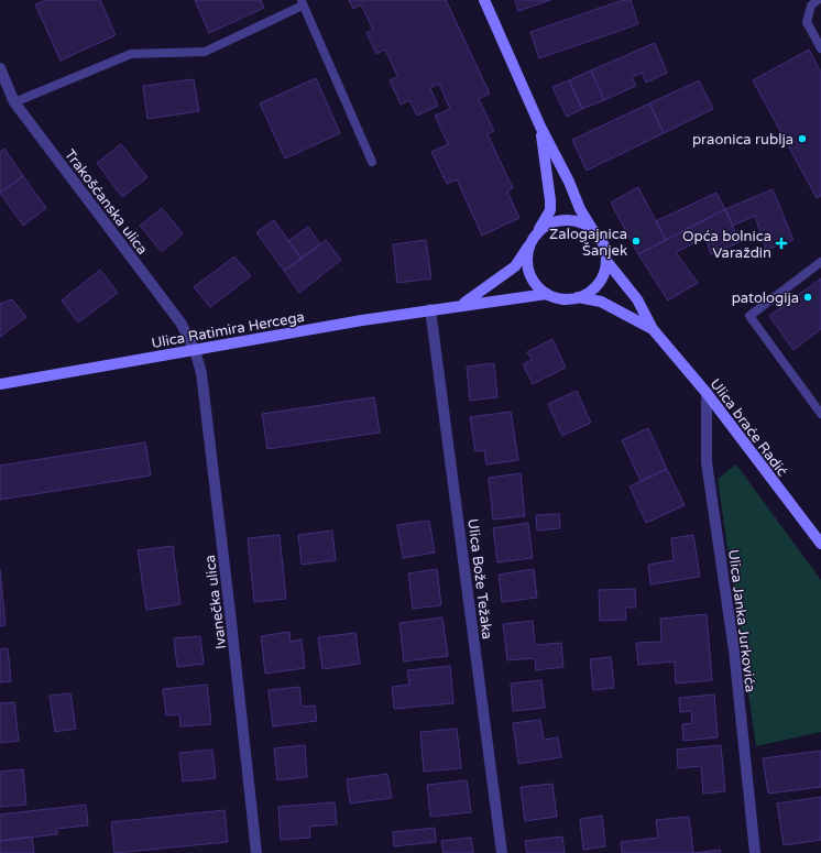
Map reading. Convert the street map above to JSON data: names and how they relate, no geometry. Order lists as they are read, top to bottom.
{
  "streets": {
    "main road": ["Ulica Ratimira Hercega", "Ulica braće Radić"],
    "street": [
      "Trakošćanska ulica",
      "Ulica Bože Težaka",
      "Ivanečka ulica",
      "Ulica Janka Jurkovića"
    ]
  },
  "crossings": [
    ["Trakošćanska ulica", "Ulica Ratimira Hercega"],
    ["Trakošćanska ulica", "Ivanečka ulica"],
    ["Ulica Ratimira Hercega", "Ulica braće Radić"],
    ["Ulica Ratimira Hercega", "Ulica Bože Težaka"],
    ["Ulica Ratimira Hercega", "Ivanečka ulica"],
    ["Ulica braće Radić", "Ulica Janka Jurkovića"]
  ],
  "places": {
    "other": ["praonica rublja", "Zalogajnica Šanjek", "patologija"],
    "health": ["Opća bolnica Varaždin"]
  }
}
